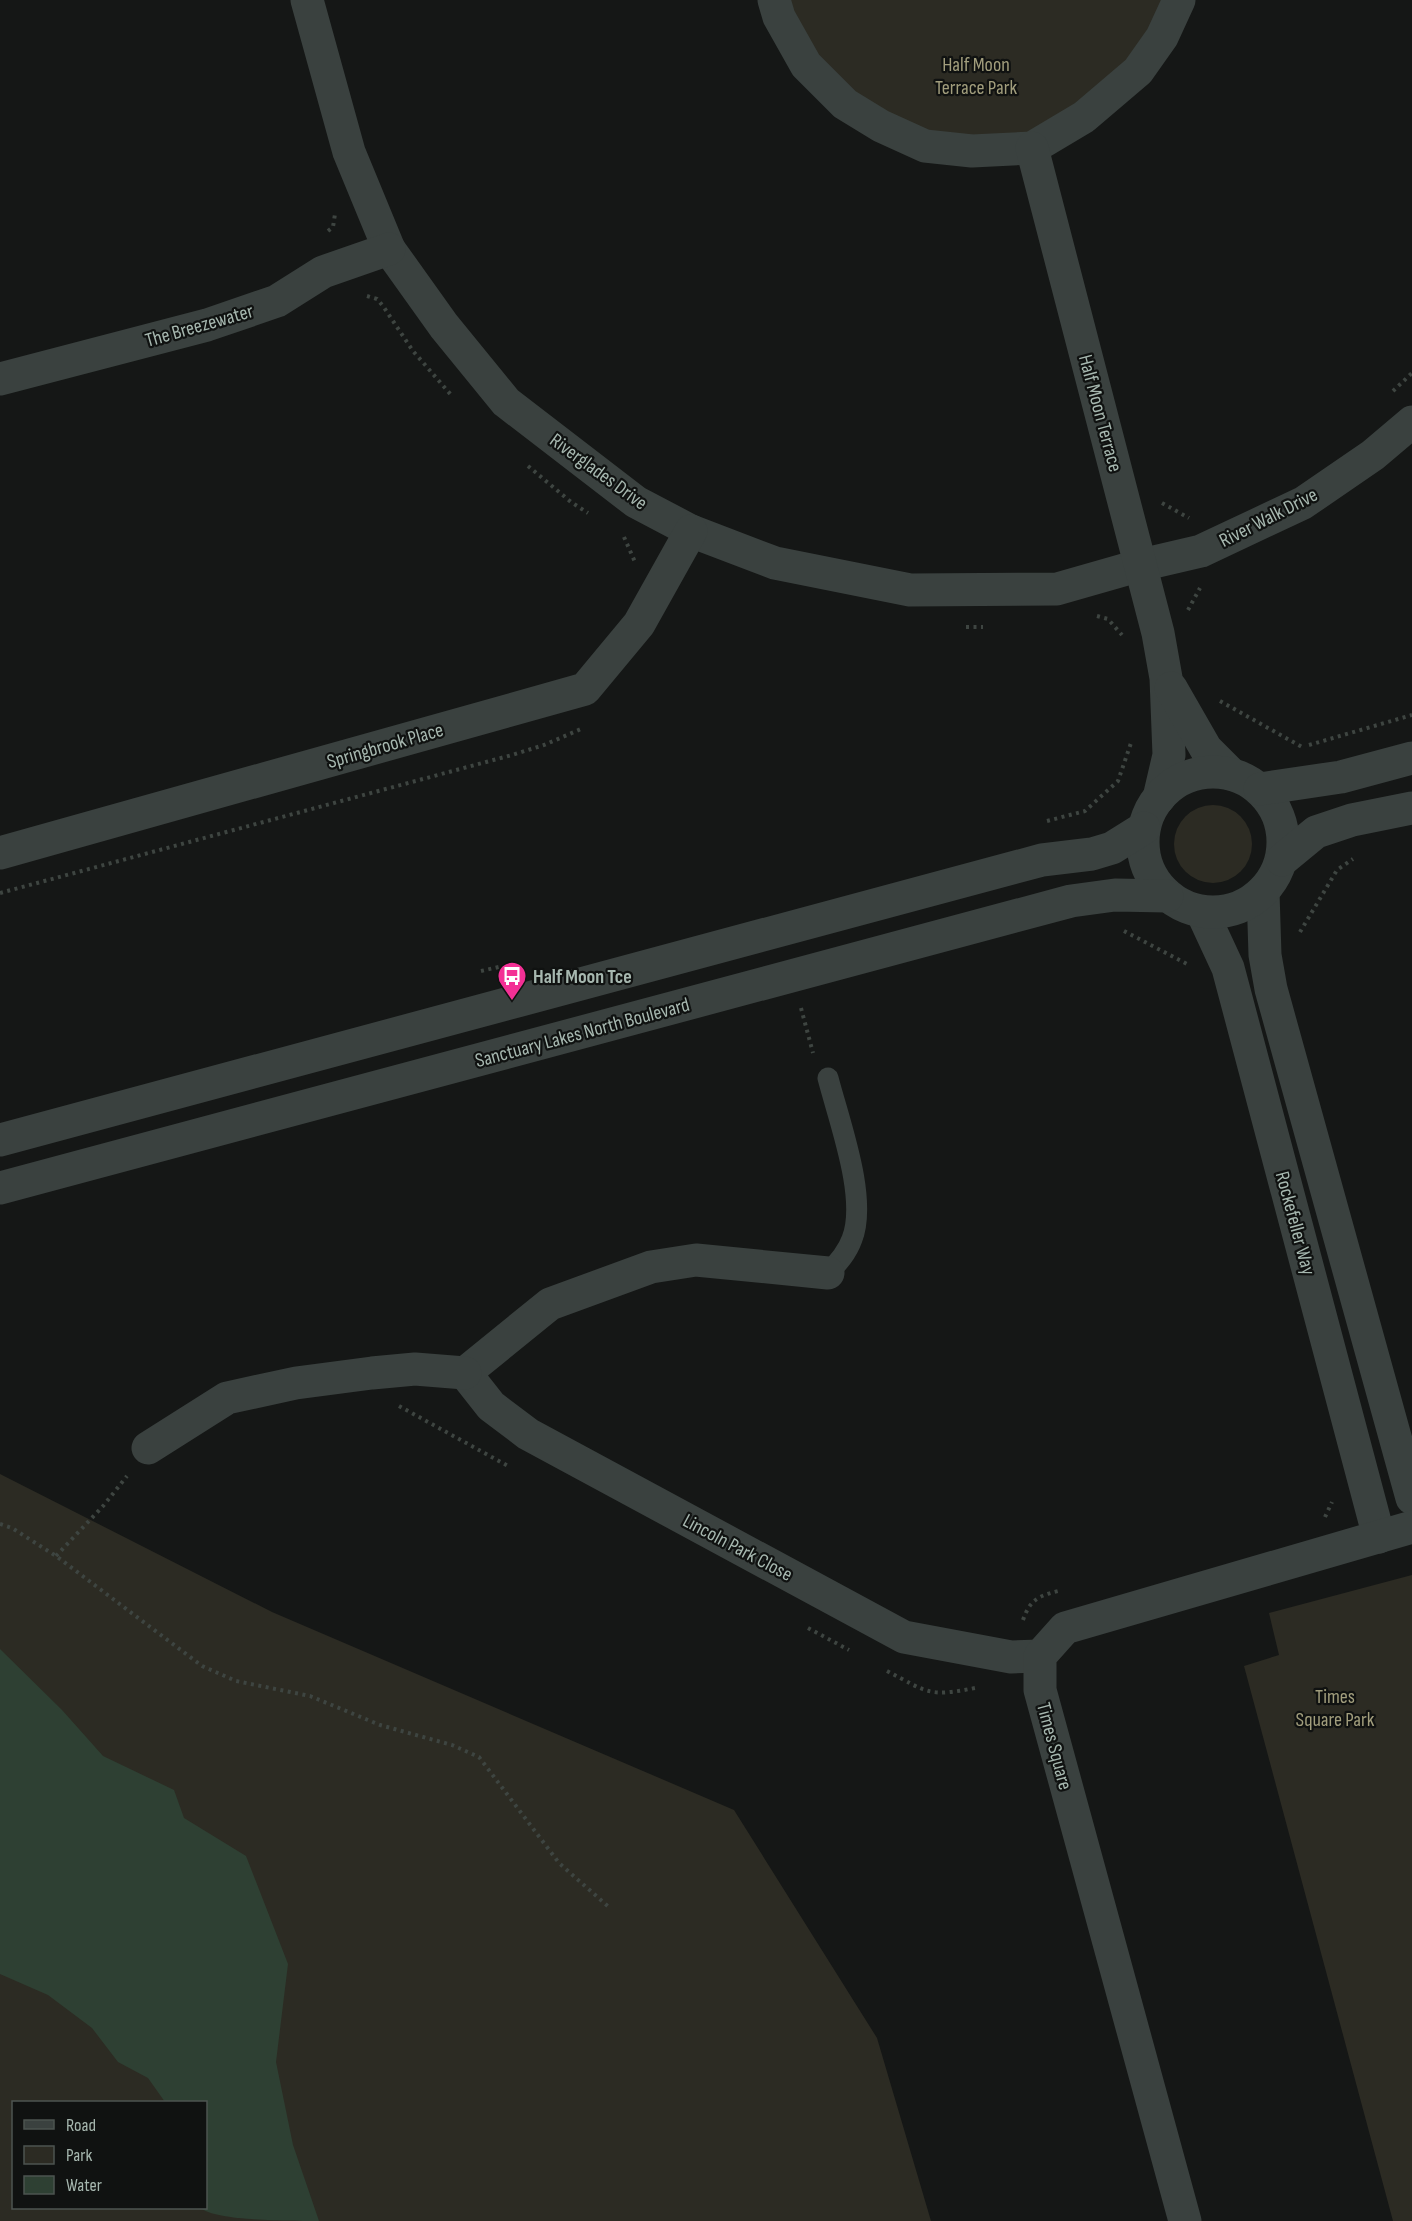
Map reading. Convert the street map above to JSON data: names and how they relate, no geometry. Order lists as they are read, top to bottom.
{
  "streets": {
    "street": [
      "The Breezewater",
      "Half Moon Terrace",
      "Riverglades Drive",
      "River Walk Drive",
      "Springbrook Place",
      "Sanctuary Lakes North Boulevard",
      "Rockefeller Way",
      "Lincoln Park Close",
      "Times Square"
    ]
  },
  "crossings": [
    ["The Breezewater", "Riverglades Drive"],
    ["Half Moon Terrace", "Riverglades Drive"],
    ["Half Moon Terrace", "River Walk Drive"],
    ["Half Moon Terrace", "Sanctuary Lakes North Boulevard"],
    ["Half Moon Terrace", "Rockefeller Way"],
    ["Riverglades Drive", "River Walk Drive"],
    ["Riverglades Drive", "Springbrook Place"],
    ["Sanctuary Lakes North Boulevard", "Rockefeller Way"],
    ["Lincoln Park Close", "Times Square"]
  ],
  "parks": ["Half Moon Terrace Park", "Times Square Park"],
  "places": {
    "bus stop": ["Half Moon Tce"]
  },
  "legend": ["Road", "Park", "Water"]
}
